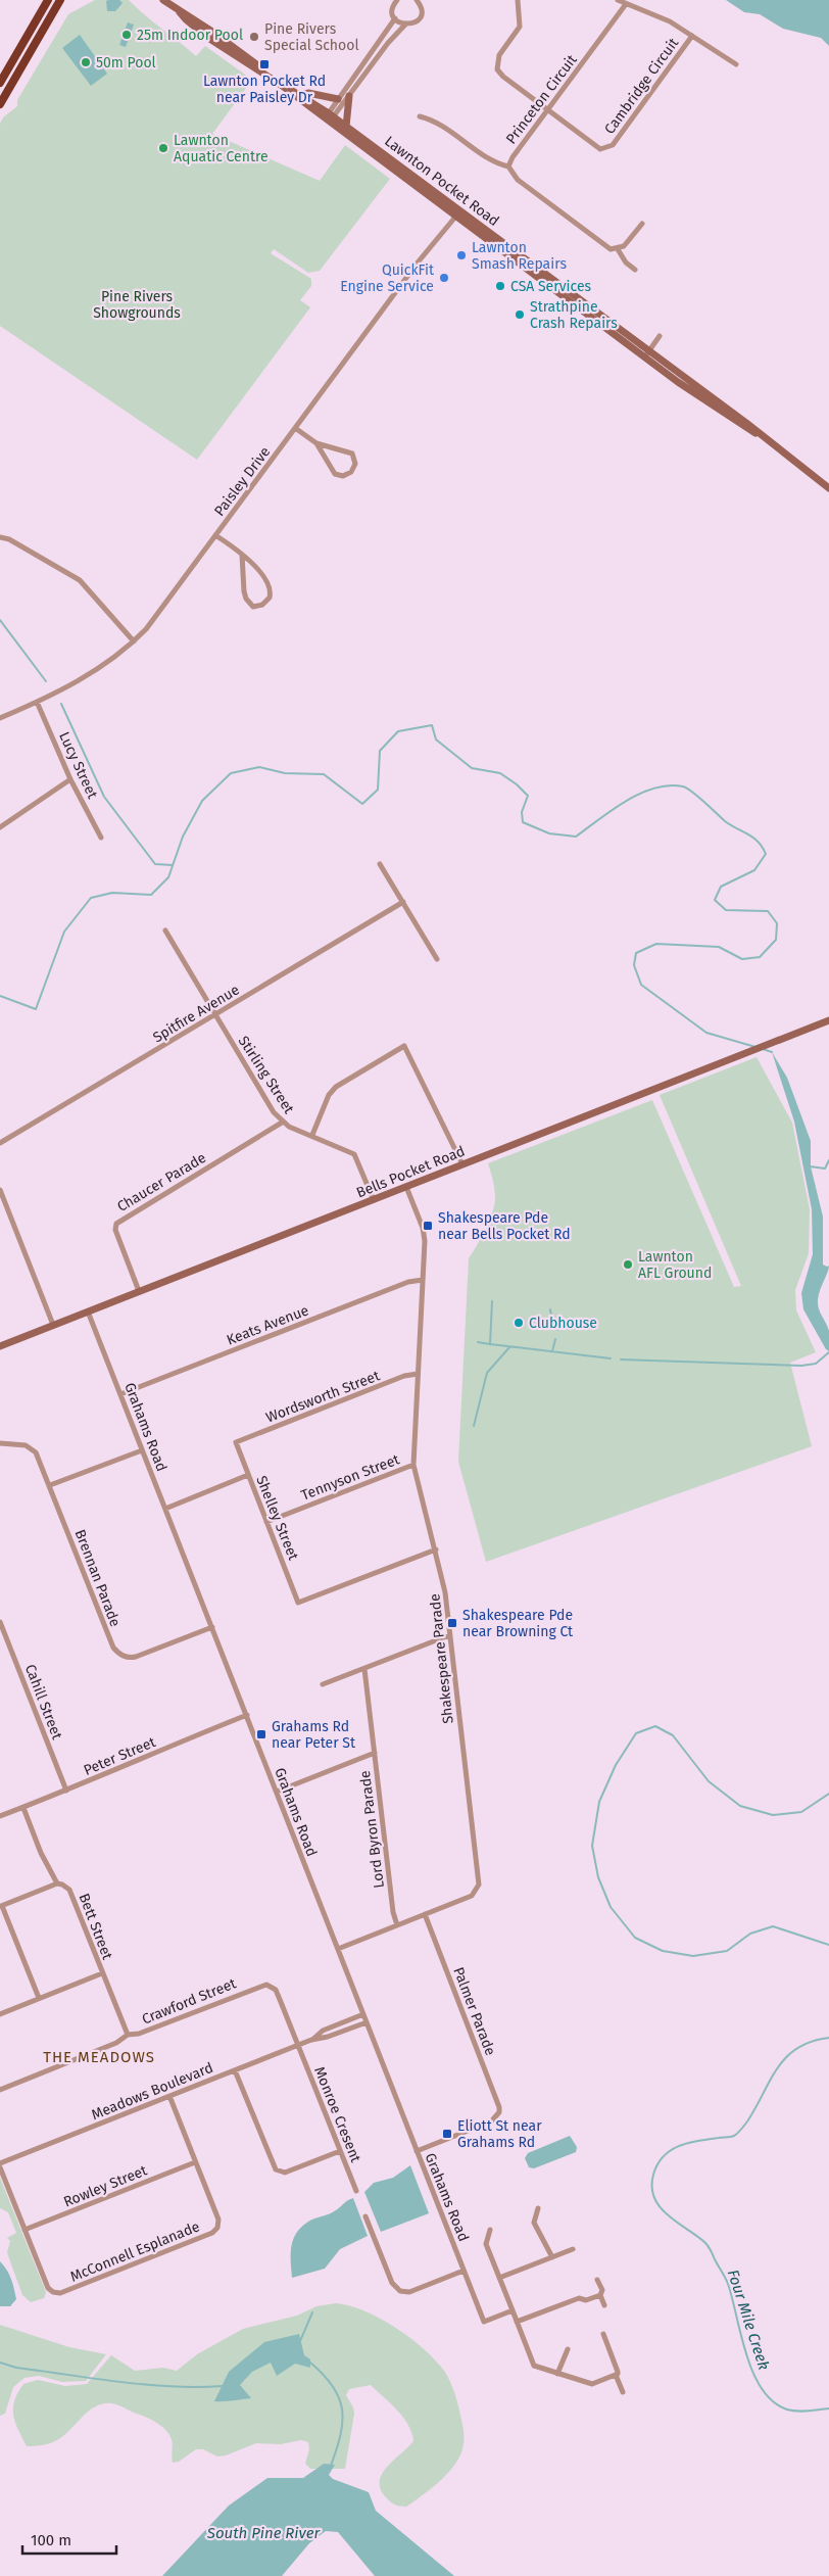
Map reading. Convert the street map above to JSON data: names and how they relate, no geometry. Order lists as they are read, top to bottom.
{
  "streets": {
    "main road": ["Lawnton Pocket Road", "Bells Pocket Road"],
    "street": [
      "Cambridge Circuit",
      "Princeton Circuit",
      "Paisley Drive",
      "Lucy Street",
      "Spitfire Avenue",
      "Stirling Street",
      "Chaucer Parade",
      "Keats Avenue",
      "Wordsworth Street",
      "Grahams Road",
      "Tennyson Street",
      "Shelley Street",
      "Brennan Parade",
      "Shakespeare Parade",
      "Cahill Street",
      "Peter Street",
      "Lord Byron Parade",
      "Bett Street",
      "Crawford Street",
      "Palmer Parade",
      "Meadows Boulevard",
      "Monroe Cresent",
      "Rowley Street",
      "McConnell Esplanade"
    ]
  },
  "crossings": [
    ["Cambridge Circuit", "Princeton Circuit"],
    ["Lawnton Pocket Road", "Paisley Drive"],
    ["Paisley Drive", "Lucy Street"],
    ["Spitfire Avenue", "Stirling Street"],
    ["Stirling Street", "Bells Pocket Road"],
    ["Stirling Street", "Chaucer Parade"],
    ["Bells Pocket Road", "Chaucer Parade"],
    ["Bells Pocket Road", "Grahams Road"],
    ["Bells Pocket Road", "Shakespeare Parade"],
    ["Keats Avenue", "Grahams Road"],
    ["Keats Avenue", "Shakespeare Parade"],
    ["Wordsworth Street", "Shelley Street"],
    ["Wordsworth Street", "Shakespeare Parade"],
    ["Grahams Road", "Brennan Parade"],
    ["Grahams Road", "Shakespeare Parade"],
    ["Grahams Road", "Peter Street"],
    ["Grahams Road", "Palmer Parade"],
    ["Grahams Road", "Meadows Boulevard"],
    ["Tennyson Street", "Shelley Street"],
    ["Tennyson Street", "Shakespeare Parade"],
    ["Shelley Street", "Shakespeare Parade"],
    ["Shakespeare Parade", "Lord Byron Parade"],
    ["Shakespeare Parade", "Palmer Parade"],
    ["Cahill Street", "Peter Street"],
    ["Peter Street", "Bett Street"],
    ["Bett Street", "Crawford Street"],
    ["Crawford Street", "Meadows Boulevard"],
    ["Crawford Street", "Monroe Cresent"],
    ["Meadows Boulevard", "Monroe Cresent"],
    ["Meadows Boulevard", "McConnell Esplanade"],
    ["Rowley Street", "McConnell Esplanade"]
  ],
  "districts": ["THE MEADOWS"],
  "water": ["Four Mile Creek", "South Pine River"],
  "parks": ["Pine Rivers Showgrounds"],
  "places": {
    "other": [
      "25m Indoor Pool",
      "Pine Rivers Special School",
      "50m Pool",
      "Lawnton Aquatic Centre",
      "Lawnton Smash Repairs",
      "QuickFit Engine Service",
      "CSA Services",
      "Strathpine Crash Repairs",
      "Lawnton AFL Ground",
      "Clubhouse"
    ],
    "transit": [
      "Lawnton Pocket Rd near Paisley Dr",
      "Shakespeare Pde near Bells Pocket Rd",
      "Shakespeare Pde near Browning Ct",
      "Grahams Rd near Peter St",
      "Eliott St near Grahams Rd"
    ]
  },
  "scale_bar": "100 m"
}
